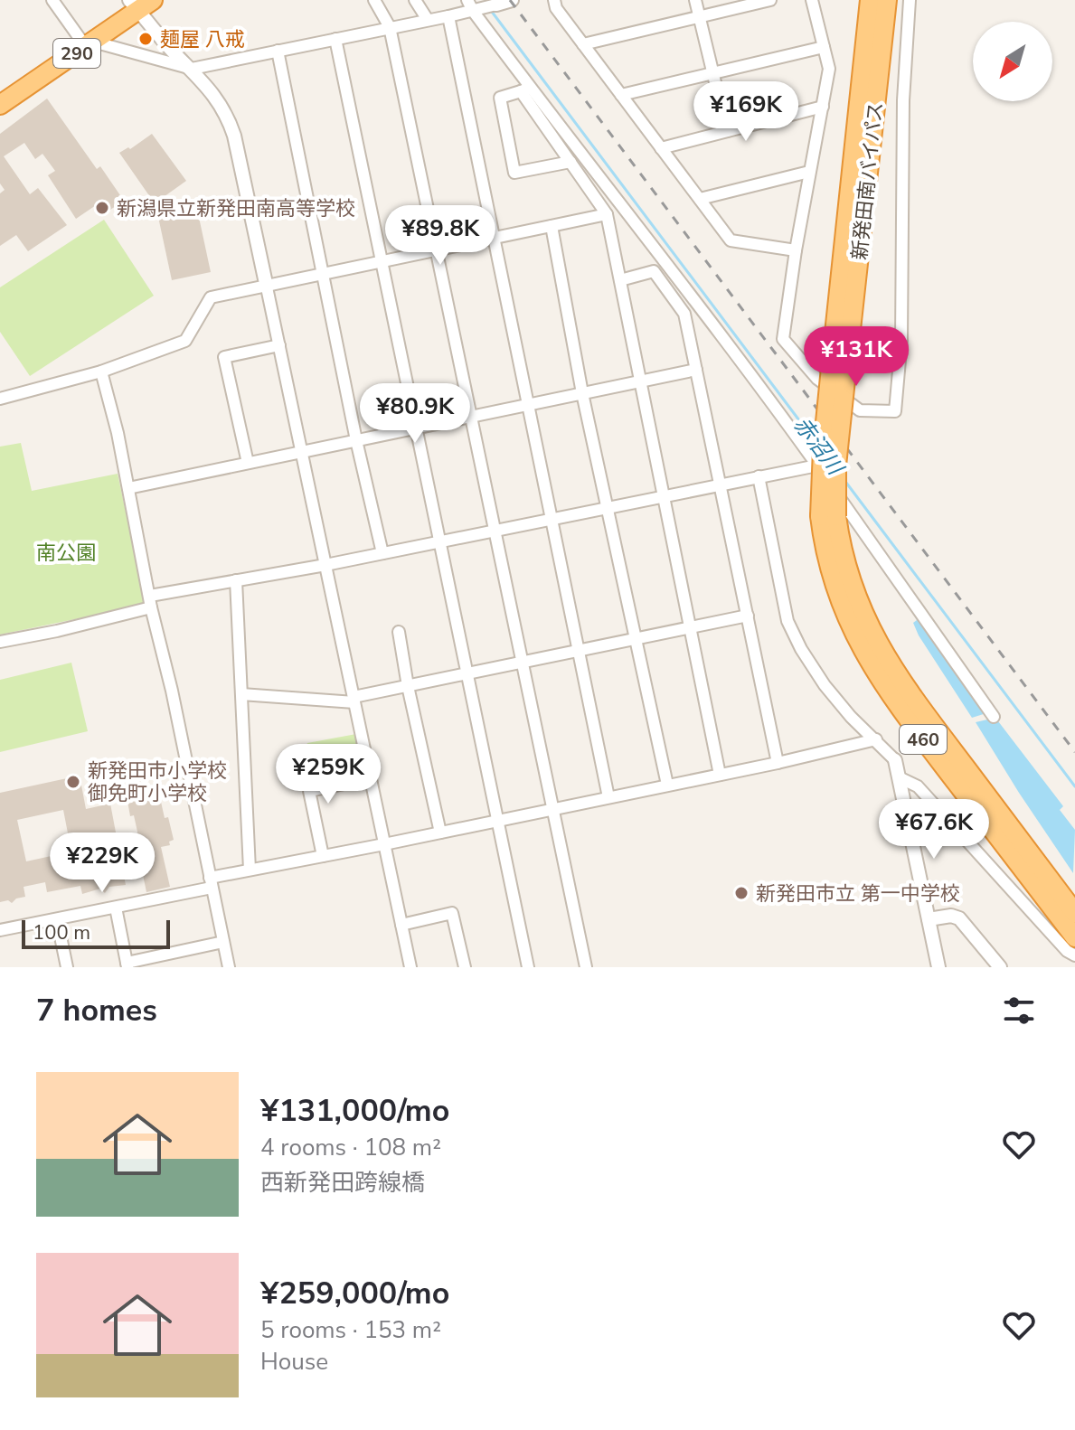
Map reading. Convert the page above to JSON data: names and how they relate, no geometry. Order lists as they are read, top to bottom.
{
  "streets": {
    "highway": ["290", "新発田南バイパス", "460"]
  },
  "crossings": [
    ["新発田南バイパス", "460"]
  ],
  "water": ["赤沼川"],
  "parks": ["南公園"],
  "places": [
    "麺屋 八戒",
    "新潟県立新発田南高等学校",
    "新発田市小学校 御免町小学校",
    "新発田市立 第一中学校"
  ],
  "scale_bar": "100 m",
  "north": "bottom left",
  "page": {
    "price": [
      "¥169K",
      "¥89.8K",
      "¥131K",
      "¥80.9K",
      "¥259K",
      "¥67.6K",
      "¥229K"
    ],
    "scale": "100 m",
    "heading": "7 homes",
    "list": [
      {
        "name": "¥131,000/mo",
        "note": "4 rooms · 108 m² · 西新発田跨線橋"
      },
      {
        "name": "¥259,000/mo",
        "note": "5 rooms · 153 m² · House"
      }
    ]
  }
}
